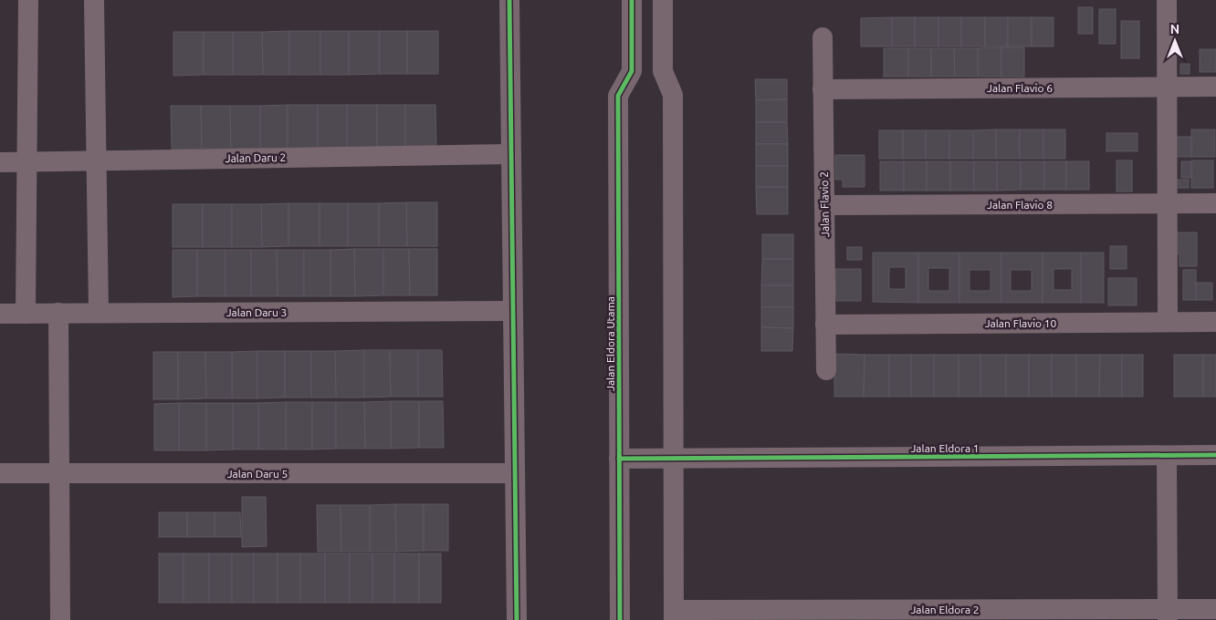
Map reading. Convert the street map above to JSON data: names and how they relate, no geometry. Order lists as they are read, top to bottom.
{
  "streets": {
    "street": [
      "Jalan Flavio 6",
      "Jalan Daru 2",
      "Jalan Flavio 2",
      "Jalan Flavio 8",
      "Jalan Daru 3",
      "Jalan Flavio 10",
      "Jalan Eldora Utama",
      "Jalan Eldora 1",
      "Jalan Daru 5",
      "Jalan Eldora 2"
    ]
  },
  "crossings": [
    ["Jalan Flavio 6", "Jalan Flavio 2"],
    ["Jalan Flavio 2", "Jalan Flavio 8"],
    ["Jalan Flavio 2", "Jalan Flavio 10"],
    ["Jalan Eldora Utama", "Jalan Eldora 1"]
  ],
  "north": "top"
}
